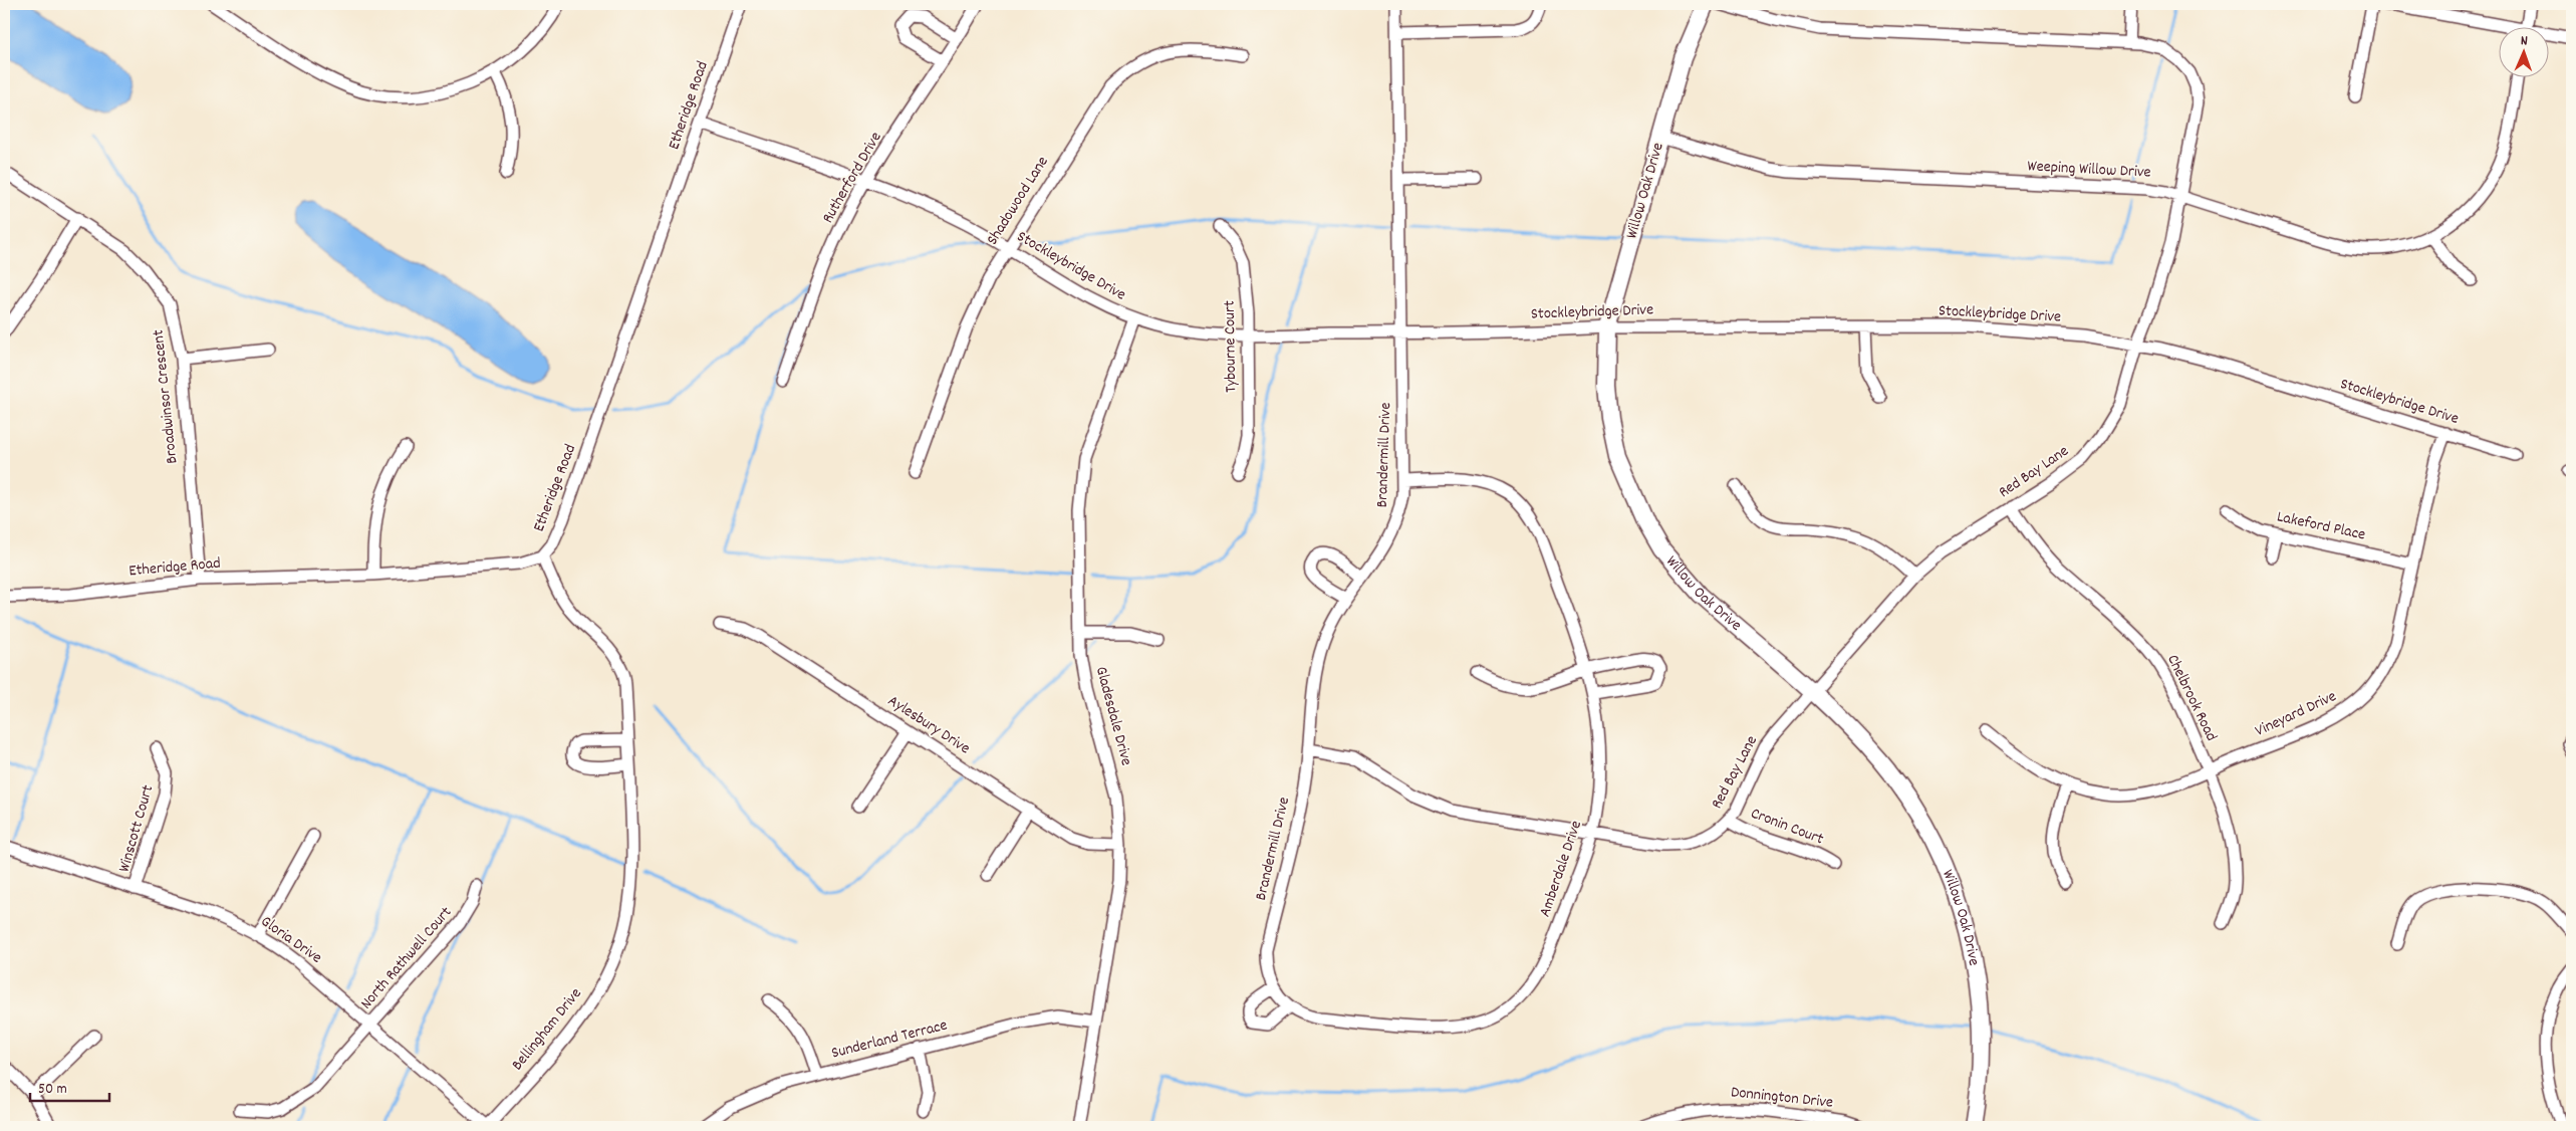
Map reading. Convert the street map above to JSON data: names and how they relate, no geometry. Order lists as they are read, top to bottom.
{
  "streets": {
    "street": [
      "Etheridge Road",
      "Weeping Willow Drive",
      "Rutherford Drive",
      "Willow Oak Drive",
      "Shadowood Lane",
      "Stockleybridge Drive",
      "Tybourne Court",
      "Broadwinsor Crescent",
      "Brandermill Drive",
      "Red Bay Lane",
      "Lakeford Place",
      "Chelbrook Road",
      "Vineyard Drive",
      "Gladesdale Drive",
      "Aylesbury Drive",
      "Cronin Court",
      "Winscott Court",
      "Amberdale Drive",
      "Gloria Drive",
      "North Rathwell Court",
      "Bellingham Drive",
      "Sunderland Terrace",
      "Donnington Drive"
    ]
  },
  "crossings": [
    ["Etheridge Road", "Stockleybridge Drive"],
    ["Etheridge Road", "Broadwinsor Crescent"],
    ["Etheridge Road", "Bellingham Drive"],
    ["Weeping Willow Drive", "Willow Oak Drive"],
    ["Weeping Willow Drive", "Red Bay Lane"],
    ["Rutherford Drive", "Stockleybridge Drive"],
    ["Willow Oak Drive", "Stockleybridge Drive"],
    ["Willow Oak Drive", "Red Bay Lane"],
    ["Shadowood Lane", "Stockleybridge Drive"],
    ["Stockleybridge Drive", "Tybourne Court"],
    ["Stockleybridge Drive", "Brandermill Drive"],
    ["Stockleybridge Drive", "Red Bay Lane"],
    ["Stockleybridge Drive", "Vineyard Drive"],
    ["Stockleybridge Drive", "Gladesdale Drive"],
    ["Brandermill Drive", "Red Bay Lane"],
    ["Brandermill Drive", "Amberdale Drive"],
    ["Red Bay Lane", "Chelbrook Road"],
    ["Red Bay Lane", "Cronin Court"],
    ["Red Bay Lane", "Amberdale Drive"],
    ["Lakeford Place", "Vineyard Drive"],
    ["Chelbrook Road", "Vineyard Drive"],
    ["Gladesdale Drive", "Aylesbury Drive"],
    ["Gladesdale Drive", "Sunderland Terrace"],
    ["Winscott Court", "Gloria Drive"],
    ["Gloria Drive", "North Rathwell Court"],
    ["Gloria Drive", "Bellingham Drive"]
  ],
  "scale_bar": "50 m",
  "north": "top"
}
